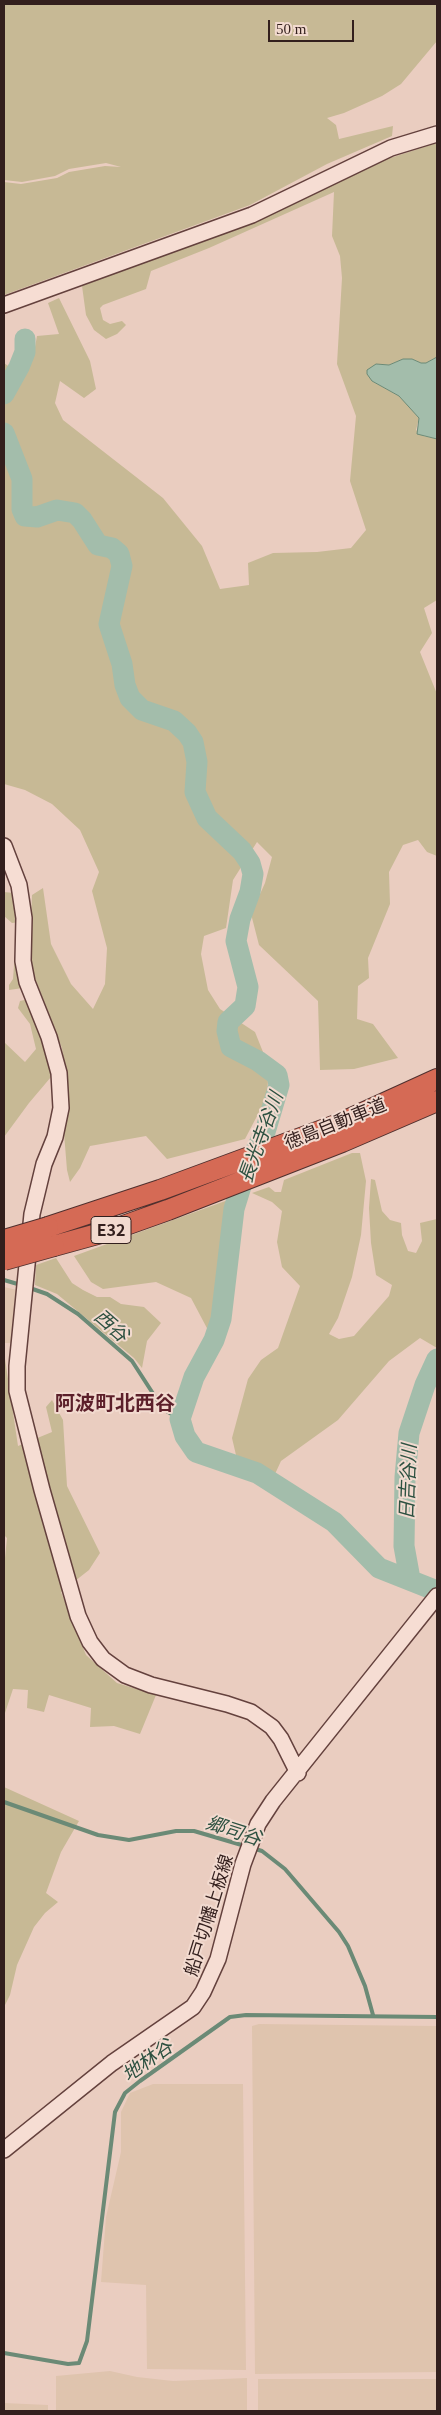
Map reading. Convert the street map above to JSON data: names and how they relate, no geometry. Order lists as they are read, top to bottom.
{
  "streets": {
    "highway": ["徳島自動車道", "E32"],
    "street": ["船戸切幡上板線"]
  },
  "districts": ["阿波町北西谷"],
  "water": [
    "長光寺谷川",
    "西谷",
    "日吉谷川",
    "郷司谷",
    "地林谷"
  ],
  "scale_bar": "50 m"
}
